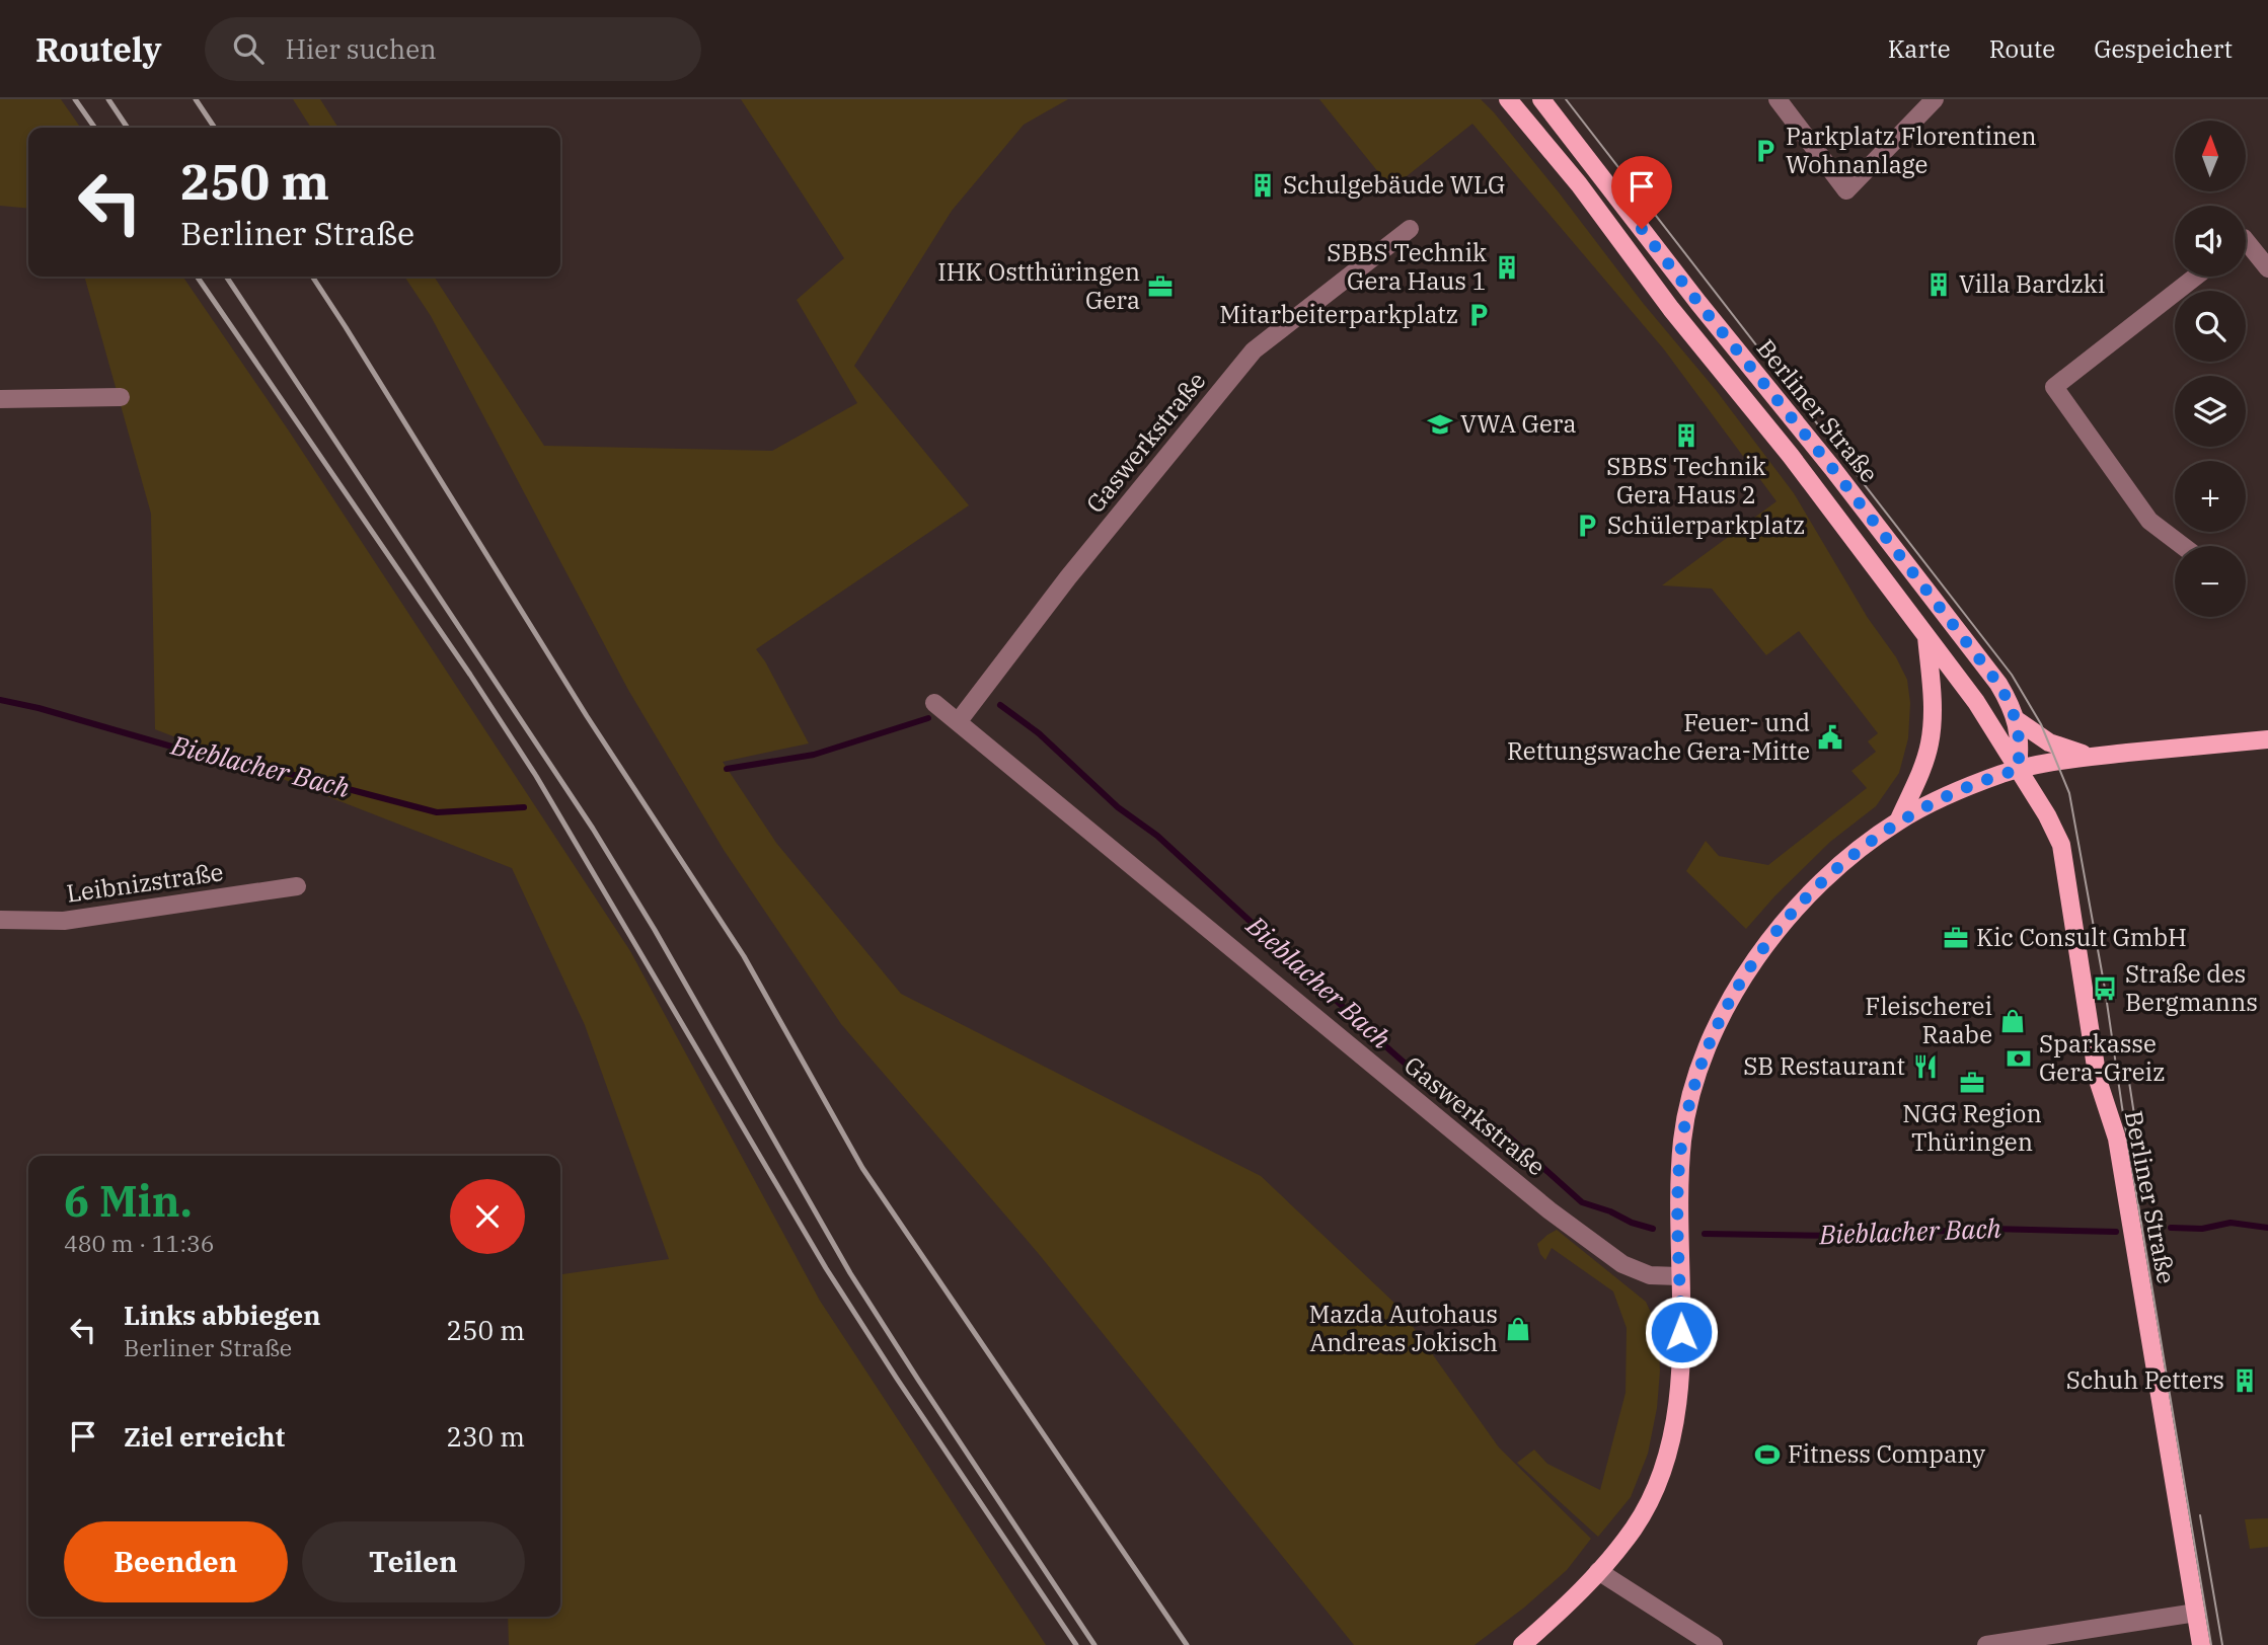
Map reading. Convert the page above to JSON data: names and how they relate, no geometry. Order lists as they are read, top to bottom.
{
  "streets": {
    "main road": ["Berliner Straße"],
    "street": ["Gaswerkstraße", "Leibnizstraße"]
  },
  "water": ["Bieblacher Bach"],
  "places": {
    "parking": ["Parkplatz Florentinen Wohnanlage", "Mitarbeiterparkplatz", "Schülerparkplatz"],
    "building": [
      "Schulgebäude WLG",
      "SBBS Technik Gera Haus 1",
      "Villa Bardzki",
      "SBBS Technik Gera Haus 2",
      "Schuh Petters"
    ],
    "office": ["IHK Ostthüringen Gera", "Kic Consult GmbH", "NGG Region Thüringen"],
    "school or university": ["VWA Gera"],
    "public building": ["Feuer- und Rettungswache Gera-Mitte"],
    "bus stop": ["Straße des Bergmanns"],
    "shop": ["Fleischerei Raabe", "Mazda Autohaus Andreas Jokisch"],
    "bank": ["Sparkasse Gera-Greiz"],
    "restaurant": ["SB Restaurant"],
    "sports": ["Fitness Company"]
  },
  "north": "top",
  "page": {
    "header": "Routely",
    "search": "Hier suchen",
    "nav": ["Karte", "Route", "Gespeichert"],
    "map_buttons": ["+", "−"],
    "turn": ["250 m", "Berliner Straße"],
    "heading": ["6 Min.", "480 m · 11:36"],
    "list": [
      {
        "name": "Links abbiegen",
        "note": "Berliner Straße",
        "value": "250 m"
      },
      {
        "name": "Ziel erreicht",
        "value": "230 m"
      }
    ],
    "buttons": ["Beenden", "Teilen"]
  }
}
